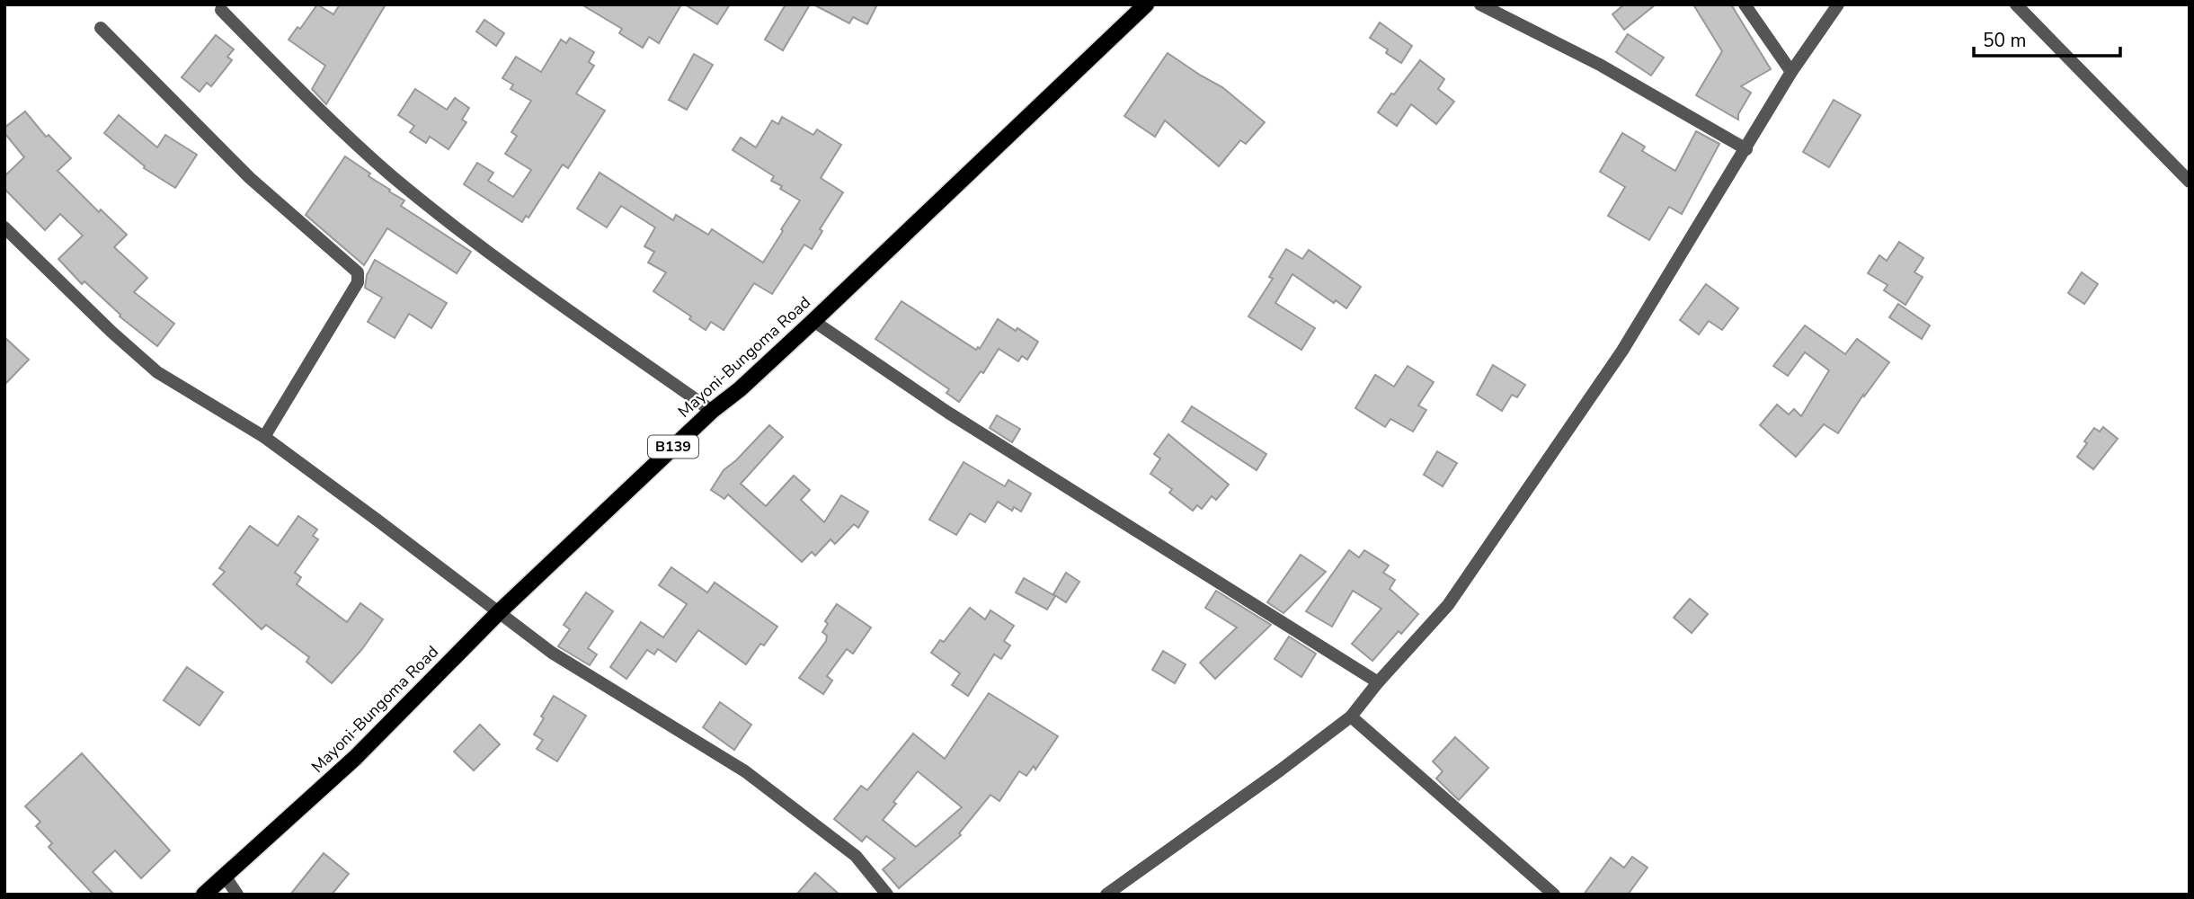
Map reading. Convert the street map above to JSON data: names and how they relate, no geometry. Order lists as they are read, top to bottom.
{
  "streets": {
    "main road": ["Mayoni-Bungoma Road", "B139"]
  },
  "scale_bar": "50 m"
}
